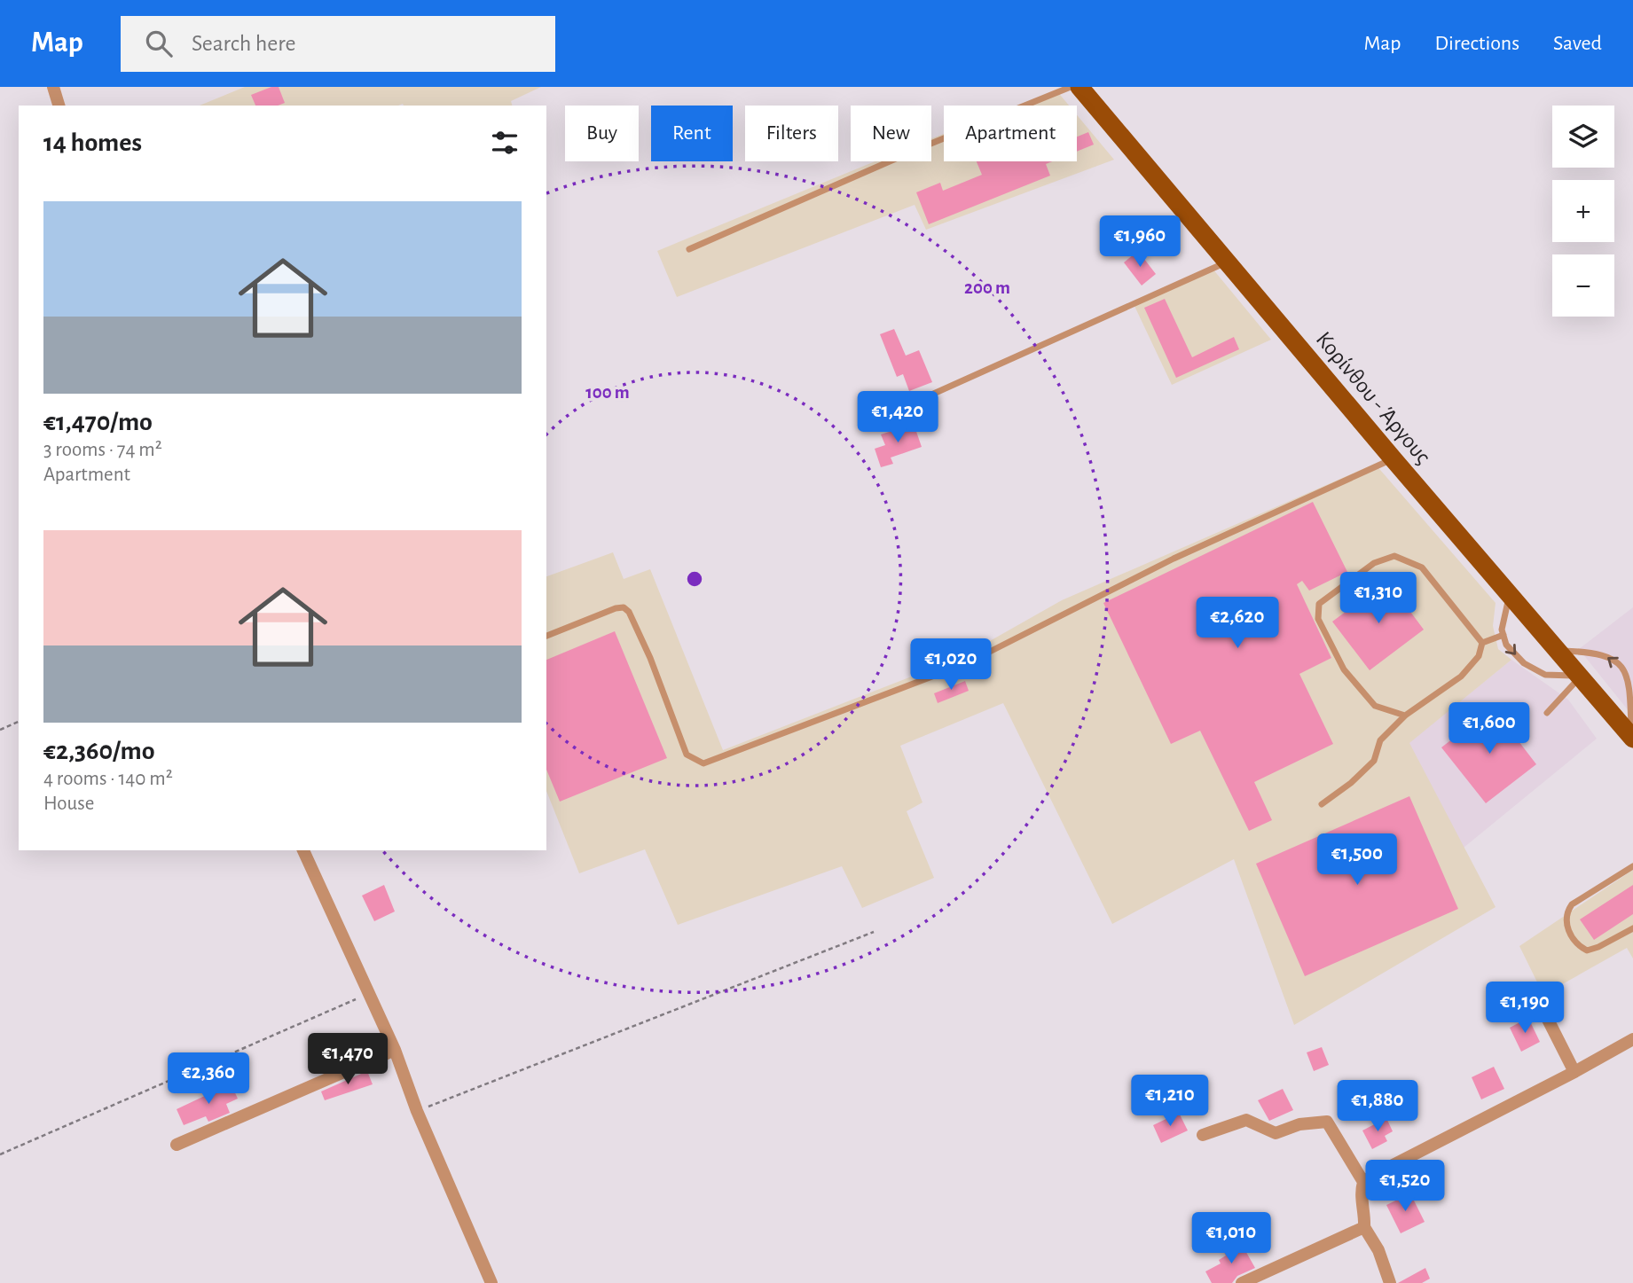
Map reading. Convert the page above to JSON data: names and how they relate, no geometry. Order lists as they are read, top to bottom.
{
  "streets": {
    "main road": ["Κορίνθου - Άργους"]
  },
  "page": {
    "header": "Map",
    "search": "Search here",
    "nav": ["Map", "Directions", "Saved"],
    "map_buttons": ["+", "−"],
    "chip": [
      "Buy",
      "Rent",
      "Filters",
      "New",
      "Apartment"
    ],
    "heading": "14 homes",
    "list": [
      {
        "name": "€1,470/mo",
        "note": "3 rooms · 74 m² · Apartment"
      },
      {
        "name": "€2,360/mo",
        "note": "4 rooms · 140 m² · House"
      }
    ],
    "price": [
      "€1,960",
      "€1,420",
      "€1,310",
      "€2,620",
      "€1,020",
      "€1,600",
      "€1,500",
      "€1,190",
      "€1,470",
      "€2,360",
      "€1,210",
      "€1,880",
      "€1,520",
      "€1,010"
    ]
  },
  "rings": ["200 m", "100 m"]
}
